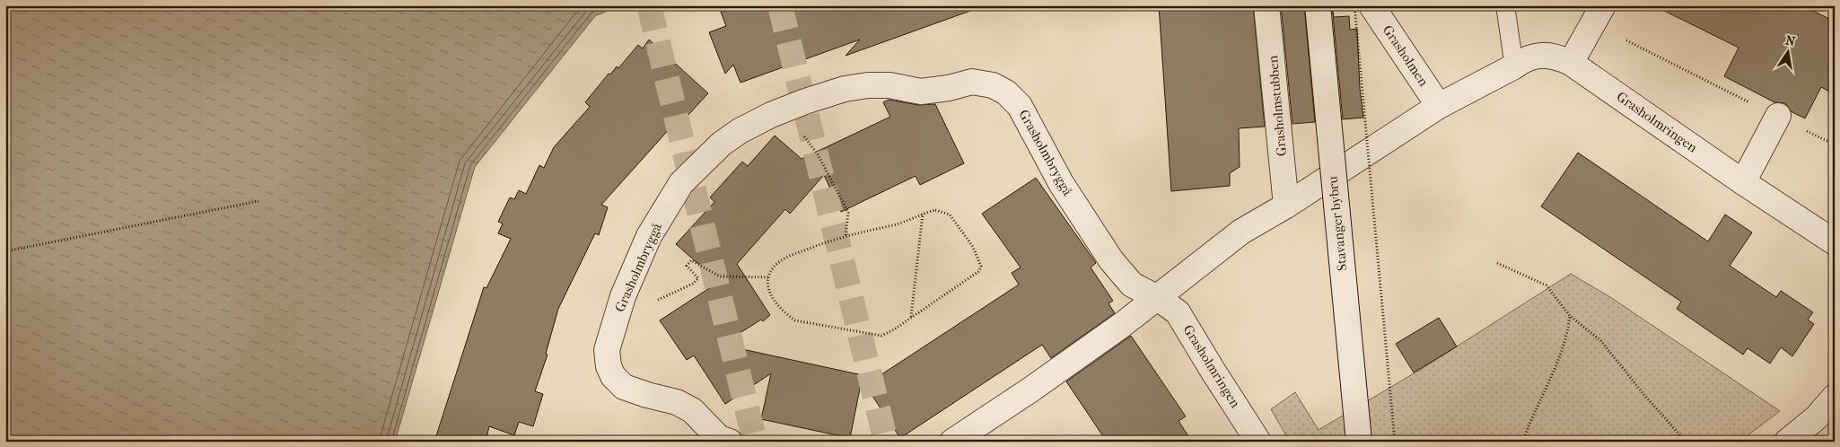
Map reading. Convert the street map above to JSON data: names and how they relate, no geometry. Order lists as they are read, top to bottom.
{
  "streets": {
    "street": [
      "Grasholmen",
      "Grasholmstubben",
      "Grasholmringen",
      "Grasholmbryggå",
      "Stavanger bybru"
    ]
  },
  "crossings": [
    ["Grasholmen", "Grasholmringen"],
    ["Grasholmringen", "Grasholmbryggå"]
  ],
  "north": "top"
}
